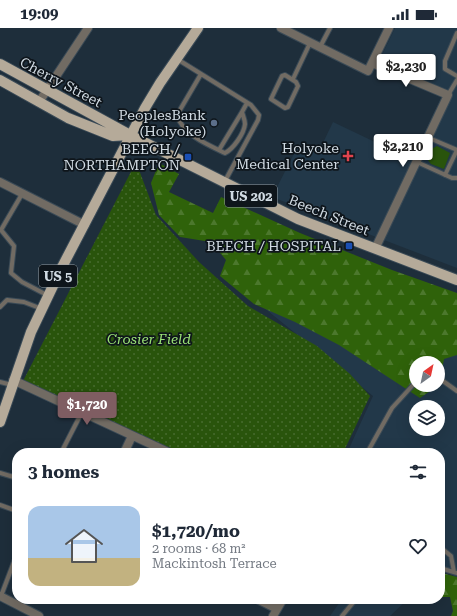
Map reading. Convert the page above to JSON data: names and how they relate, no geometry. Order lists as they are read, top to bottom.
{
  "streets": {
    "main road": [
      "Cherry Street",
      "US 202",
      "Beech Street",
      "US 5"
    ]
  },
  "crossings": [
    ["Cherry Street", "Beech Street"],
    ["Cherry Street", "US 5"],
    ["Beech Street", "US 5"]
  ],
  "parks": ["Crosier Field"],
  "places": {
    "other": ["PeoplesBank (Holyoke)"],
    "health": ["Holyoke Medical Center"],
    "transit": ["BEECH / NORTHAMPTON", "BEECH / HOSPITAL"]
  },
  "north": "top right",
  "page": {
    "status": "19:09",
    "price": ["$2,230", "$2,210", "$1,720"],
    "heading": "3 homes",
    "list": [
      {
        "name": "$1,720/mo",
        "note": "2 rooms · 68 m² · Mackintosh Terrace"
      }
    ]
  }
}
